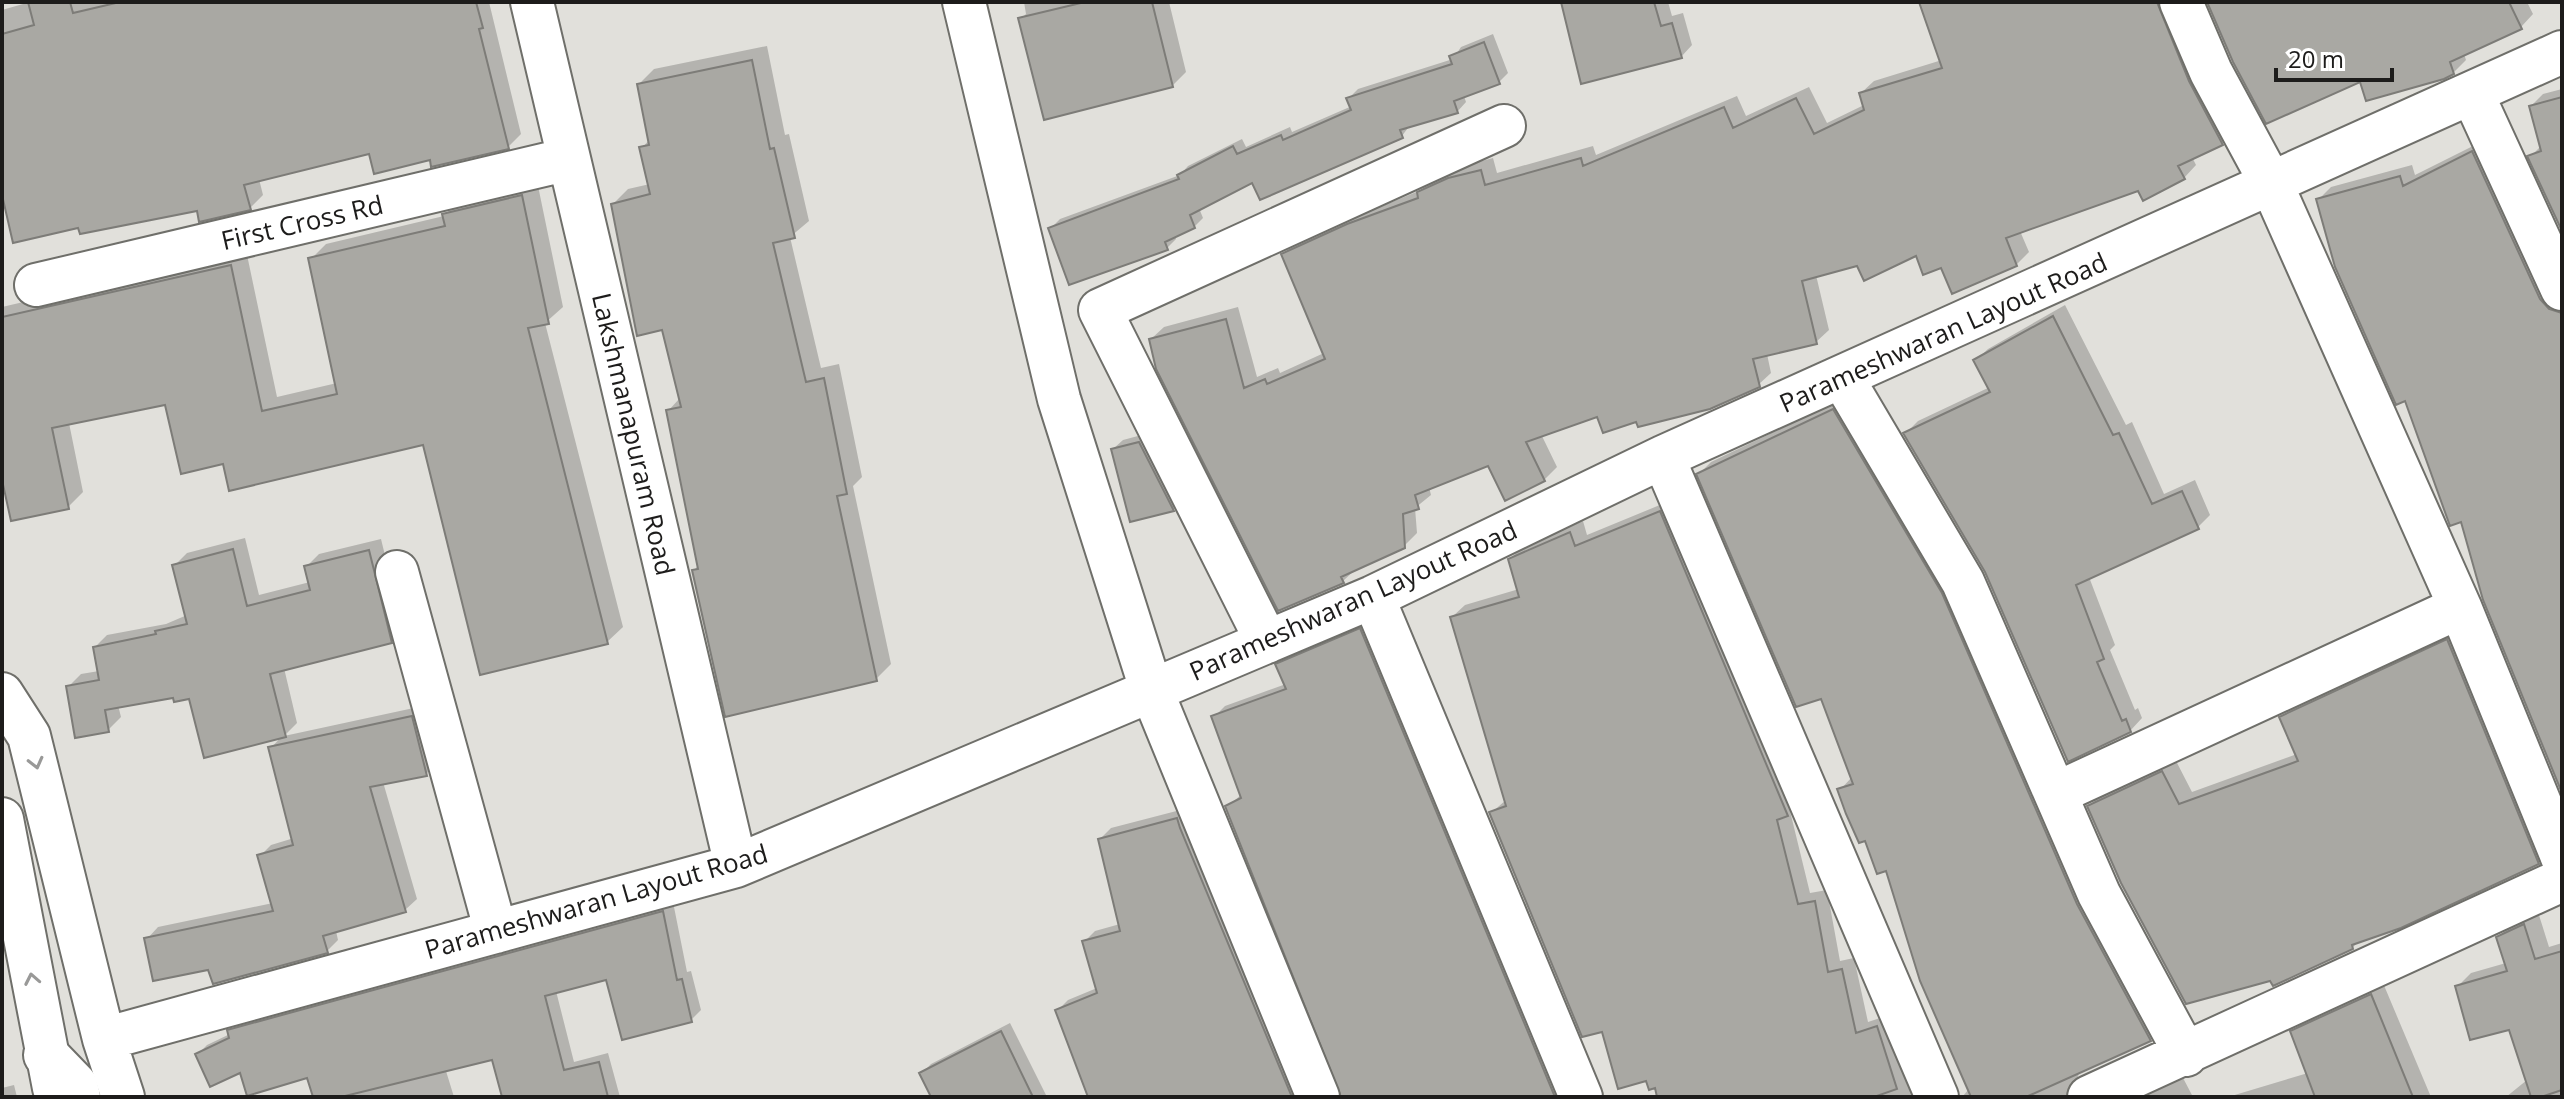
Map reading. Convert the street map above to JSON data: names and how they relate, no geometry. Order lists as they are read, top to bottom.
{
  "streets": {
    "street": ["First Cross Rd", "Parameshwaran Layout Road", "Lakshmanapuram Road"]
  },
  "crossings": [
    ["First Cross Rd", "Lakshmanapuram Road"],
    ["Parameshwaran Layout Road", "Lakshmanapuram Road"]
  ],
  "scale_bar": "20 m"
}
